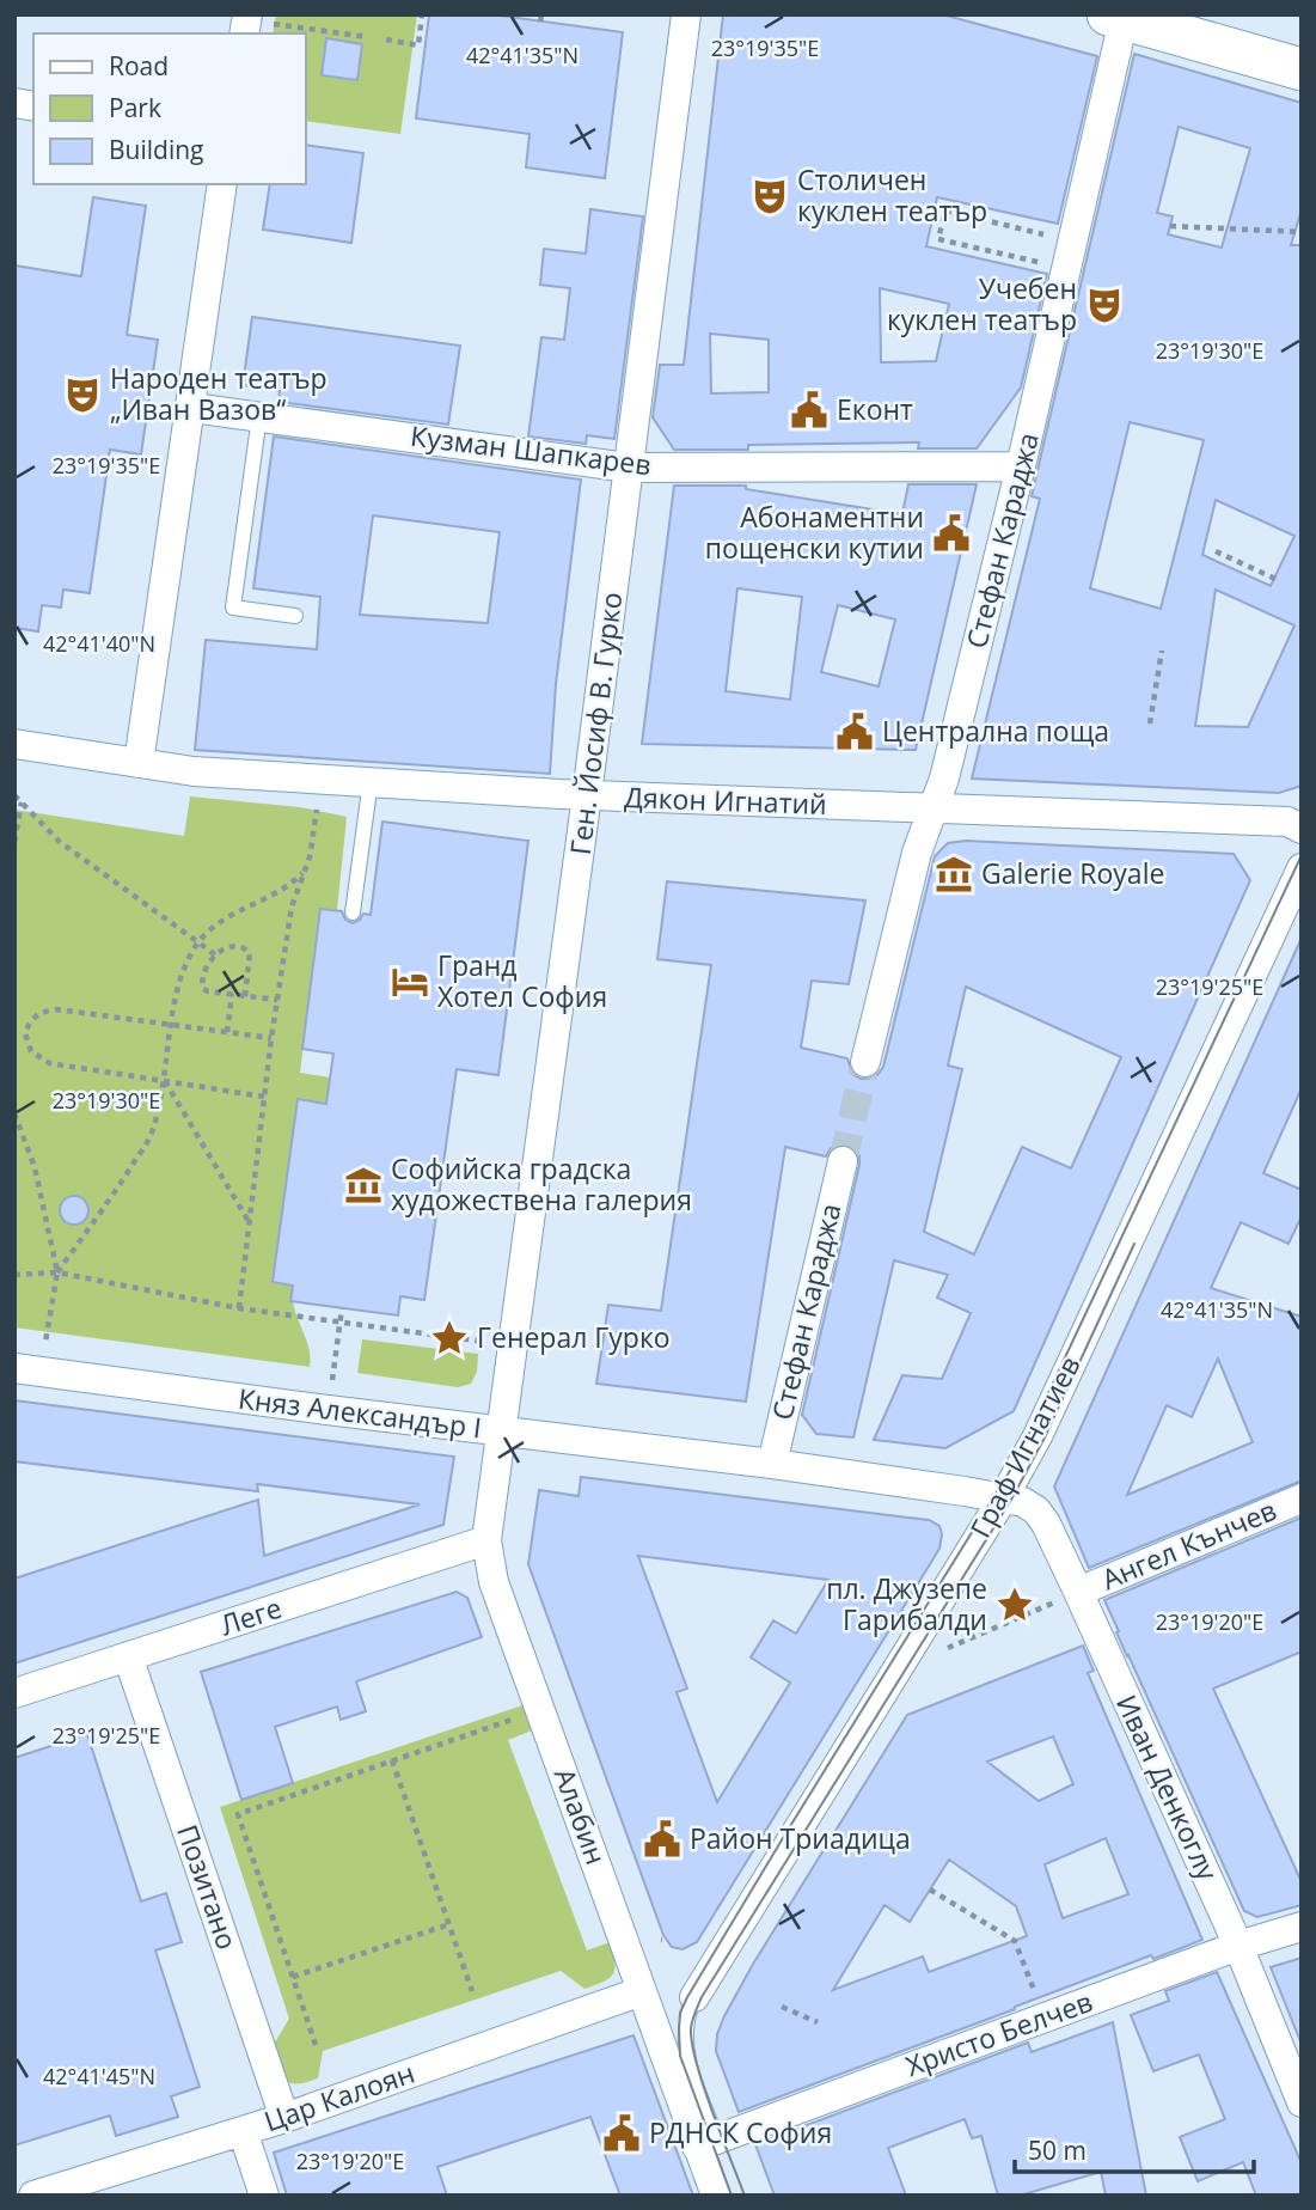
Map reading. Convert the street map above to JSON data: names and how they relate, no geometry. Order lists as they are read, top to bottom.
{
  "streets": {
    "street": [
      "Кузман Шапкарев",
      "Стефан Караджа",
      "Ген. Йосиф В. Гурко",
      "Дякон Игнатий",
      "Княз Александър I",
      "Граф Игнатиев",
      "Ангел Кънчев",
      "Леге",
      "Иван Денкоглу",
      "Алабин",
      "Позитано",
      "Христо Белчев",
      "Цар Калоян"
    ]
  },
  "crossings": [
    ["Кузман Шапкарев", "Стефан Караджа"],
    ["Кузман Шапкарев", "Ген. Йосиф В. Гурко"],
    ["Стефан Караджа", "Дякон Игнатий"],
    ["Стефан Караджа", "Княз Александър I"],
    ["Ген. Йосиф В. Гурко", "Дякон Игнатий"],
    ["Ген. Йосиф В. Гурко", "Княз Александър I"],
    ["Ген. Йосиф В. Гурко", "Алабин"],
    ["Княз Александър I", "Граф Игнатиев"],
    ["Княз Александър I", "Иван Денкоглу"],
    ["Княз Александър I", "Алабин"],
    ["Граф Игнатиев", "Иван Денкоглу"],
    ["Ангел Кънчев", "Иван Денкоглу"],
    ["Леге", "Алабин"],
    ["Леге", "Позитано"],
    ["Иван Денкоглу", "Христо Белчев"],
    ["Алабин", "Христо Белчев"],
    ["Алабин", "Цар Калоян"],
    ["Позитано", "Цар Калоян"]
  ],
  "places": {
    "theatre": ["Столичен куклен театър", "Учебен куклен театър", "Народен театър „Иван Вазов“"],
    "public building": [
      "Еконт",
      "Абонаментни пощенски кутии",
      "Централна поща",
      "Район Триадица",
      "РДНСК София"
    ],
    "museum": ["Galerie Royale", "Софийска градска художествена галерия"],
    "hotel": ["Гранд Хотел София"],
    "place": ["Генерал Гурко", "пл. Джузепе Гарибалди"]
  },
  "legend": ["Road", "Park", "Building"],
  "scale_bar": "50 m",
  "coordinates": [
    "23°19'35\"E",
    "42°41'35\"N",
    "23°19'30\"E",
    "42°41'40\"N",
    "23°19'25\"E",
    "23°19'20\"E",
    "42°41'45\"N"
  ]
}
